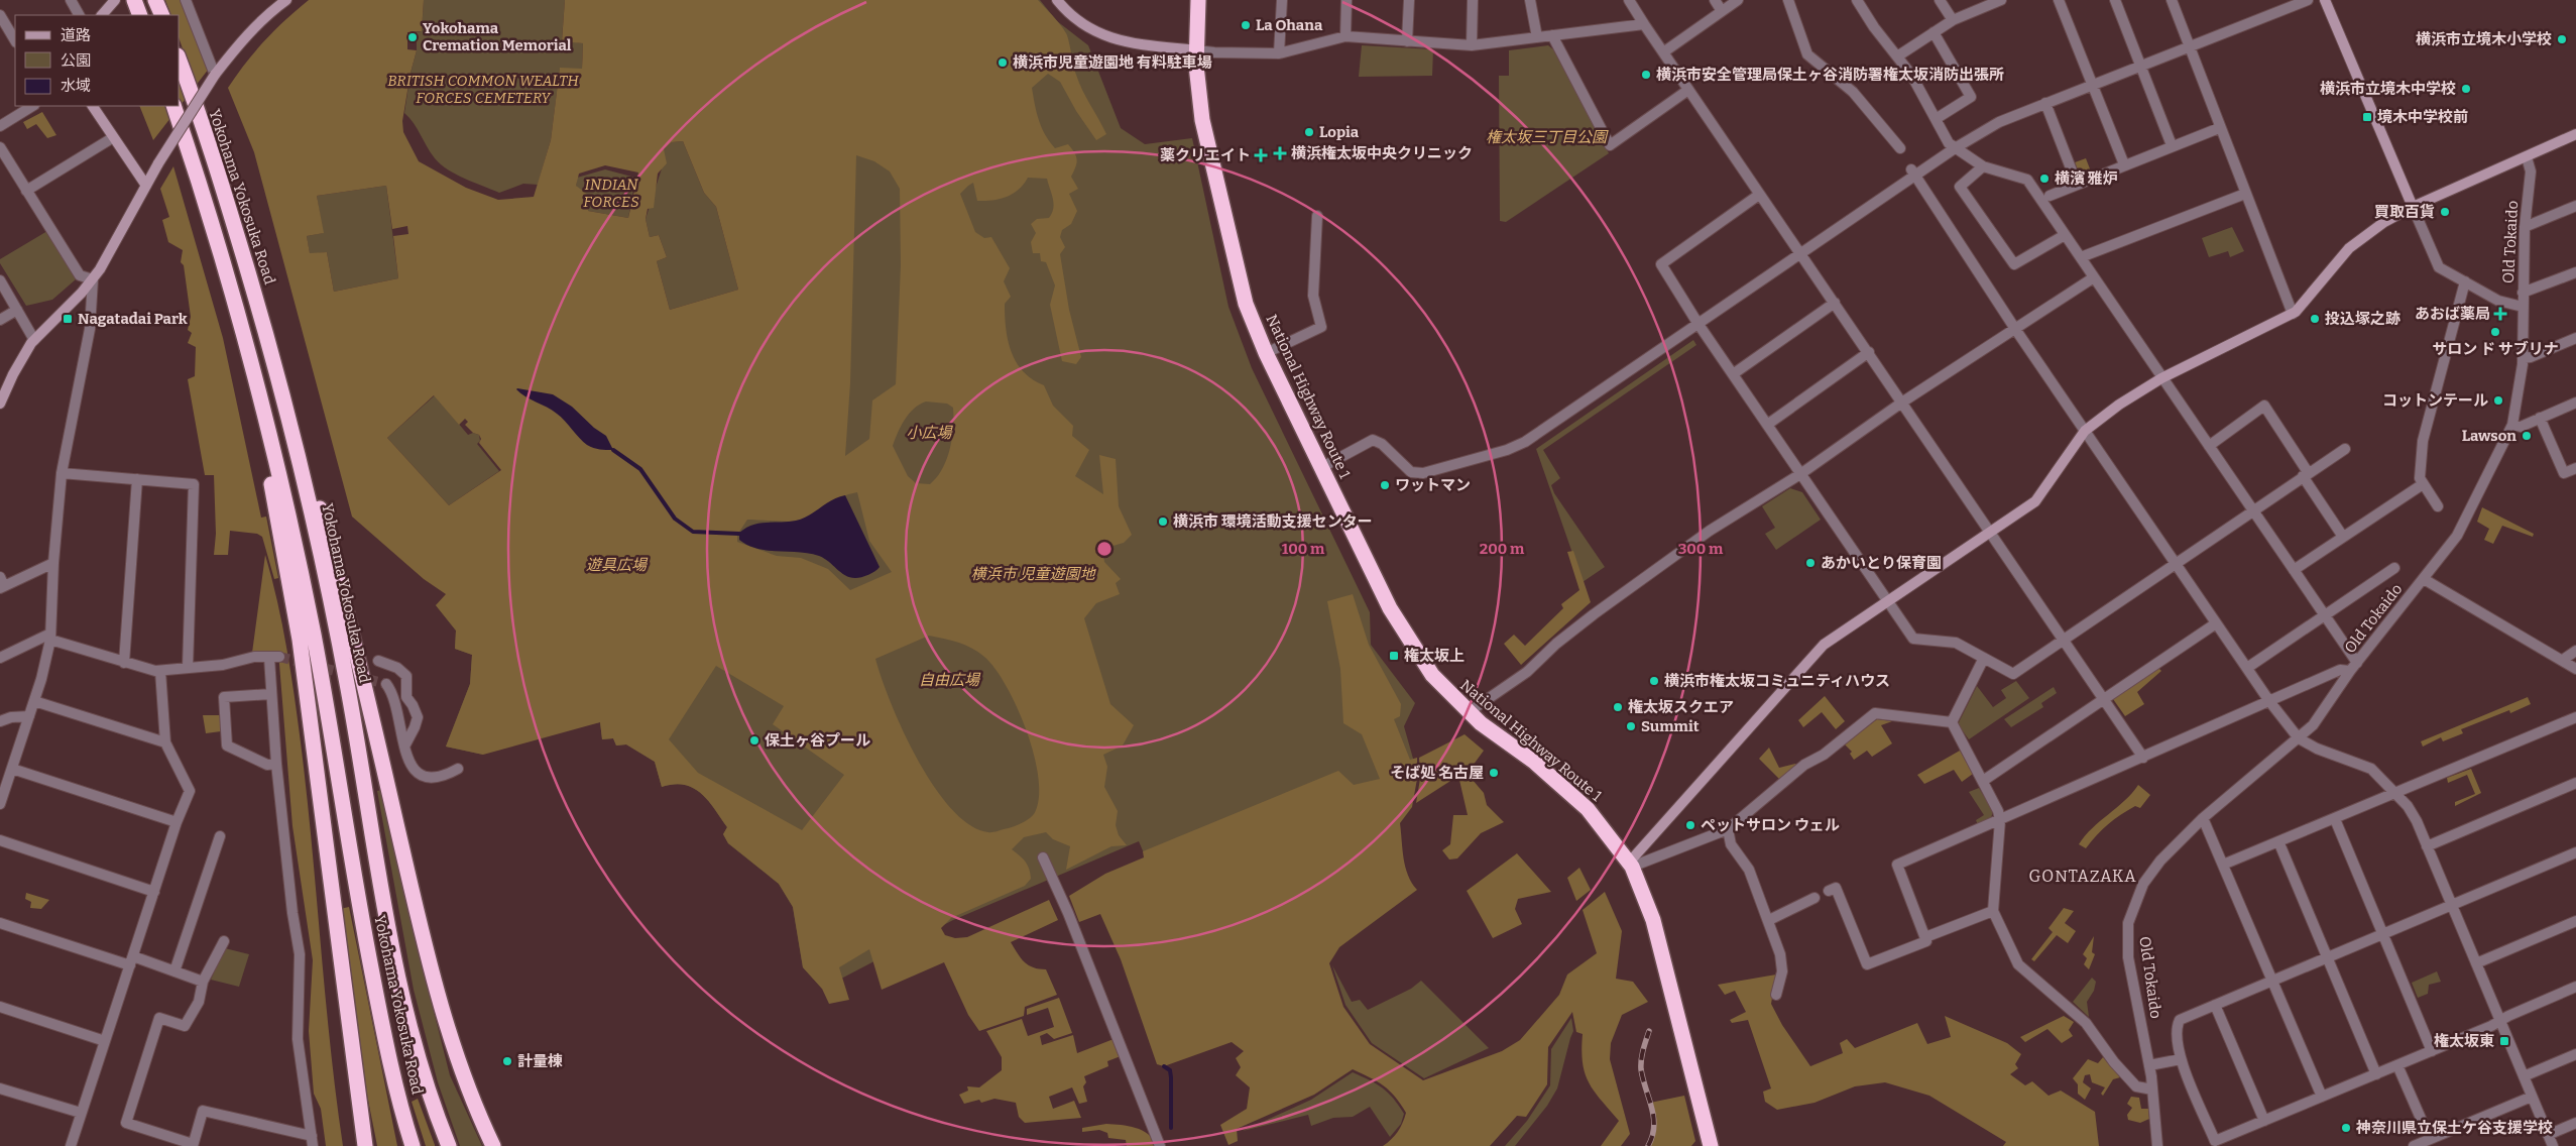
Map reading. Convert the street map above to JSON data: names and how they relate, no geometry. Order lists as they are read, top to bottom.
{
  "streets": {
    "highway": ["Yokohama Yokosuka Road", "National Highway Route 1"],
    "street": ["Old Tokaido"]
  },
  "districts": ["GONTAZAKA"],
  "parks": [
    "BRITISH COMMON WEALTH FORCES CEMETERY",
    "権太坂三丁目公園",
    "INDIAN FORCES",
    "小広場",
    "遊具広場",
    "横浜市 児童遊園地",
    "自由広場"
  ],
  "places": {
    "other": [
      "La Ohana",
      "Yokohama Cremation Memorial",
      "横浜市立境木小学校",
      "横浜市児童遊園地 有料駐車場",
      "横浜市安全管理局保土ヶ谷消防署権太坂消防出張所",
      "横浜市立境木中学校",
      "Lopia",
      "横濱 雅炉",
      "買取百貨",
      "投込塚之跡",
      "サロン ド サブリナ",
      "コットンテール",
      "Lawson",
      "ワットマン",
      "横浜市 環境活動支援センター",
      "あかいとり保育園",
      "横浜市権太坂コミュニティハウス",
      "権太坂スクエア",
      "Summit",
      "保土ヶ谷プール",
      "そば処 名古屋",
      "ペットサロン ウェル",
      "計量棟",
      "神奈川県立保土ケ谷支援学校"
    ],
    "transit": [
      "境木中学校前",
      "Nagatadai Park",
      "権太坂上",
      "権太坂東"
    ],
    "health": ["横浜権太坂中央クリニック", "薬クリエイト", "あおば薬局"]
  },
  "legend": ["道路", "公園", "水域"],
  "rings": ["100 m", "200 m", "300 m"]
}
